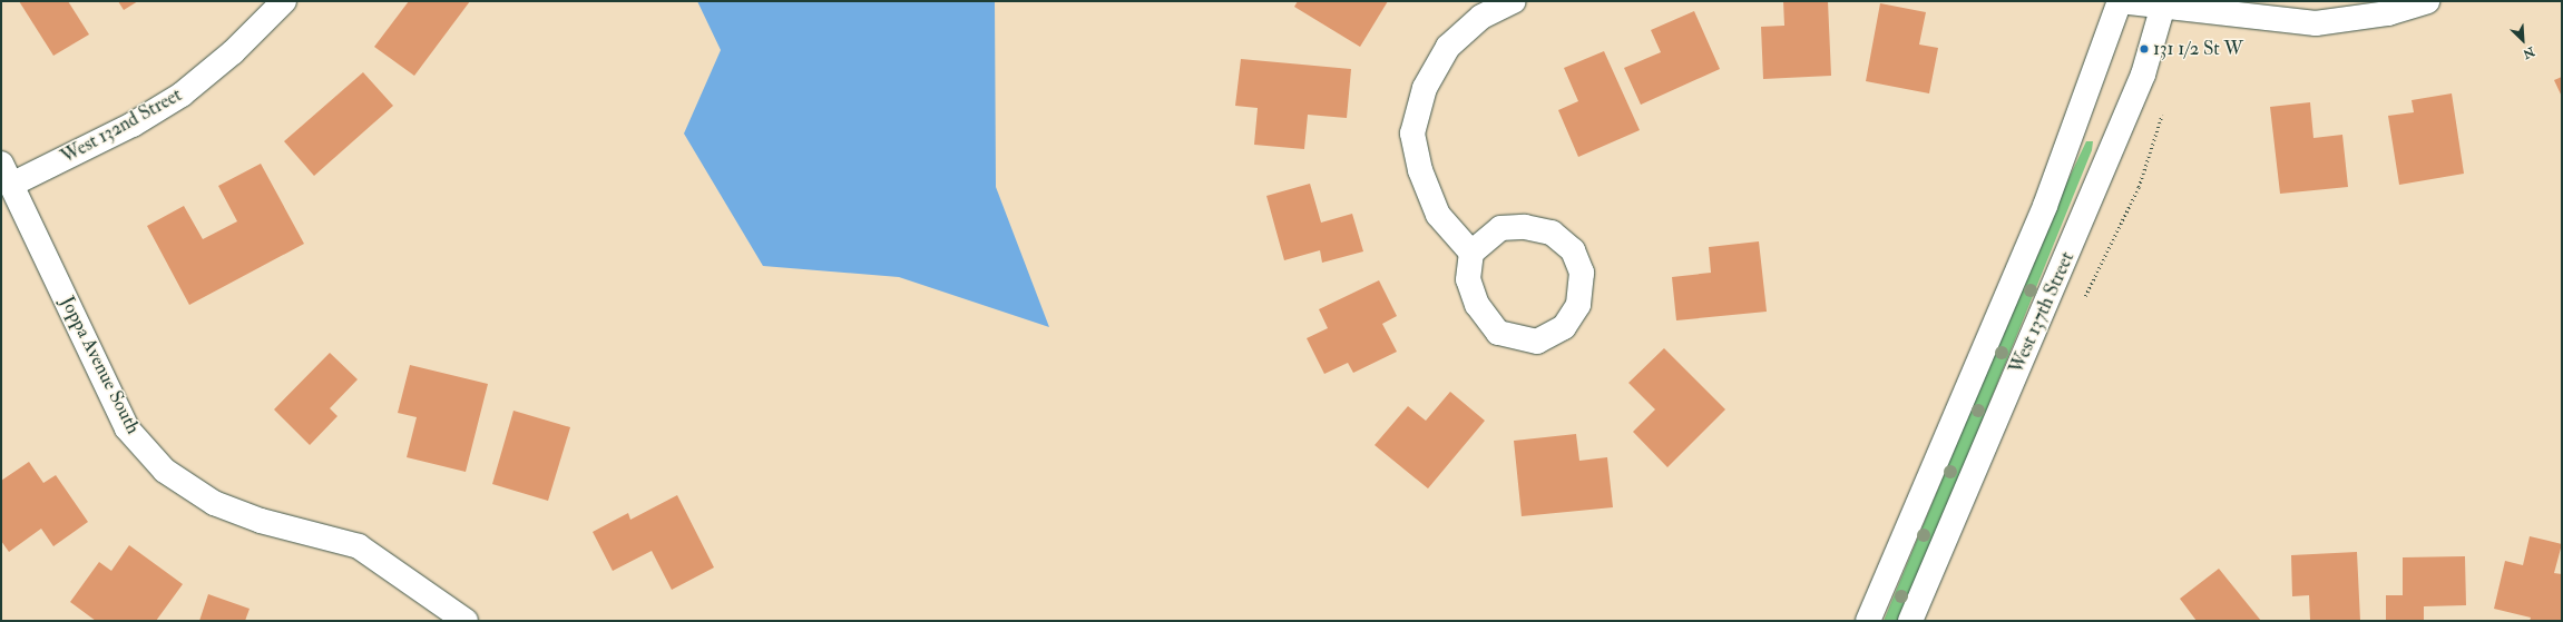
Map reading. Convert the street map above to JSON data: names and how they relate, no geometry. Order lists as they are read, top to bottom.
{
  "streets": {
    "street": ["West 132nd Street", "West 137th Street", "Joppa Avenue South"]
  },
  "crossings": [
    ["West 132nd Street", "Joppa Avenue South"]
  ],
  "places": ["131 1/2 St W"],
  "north": "bottom right"
}
